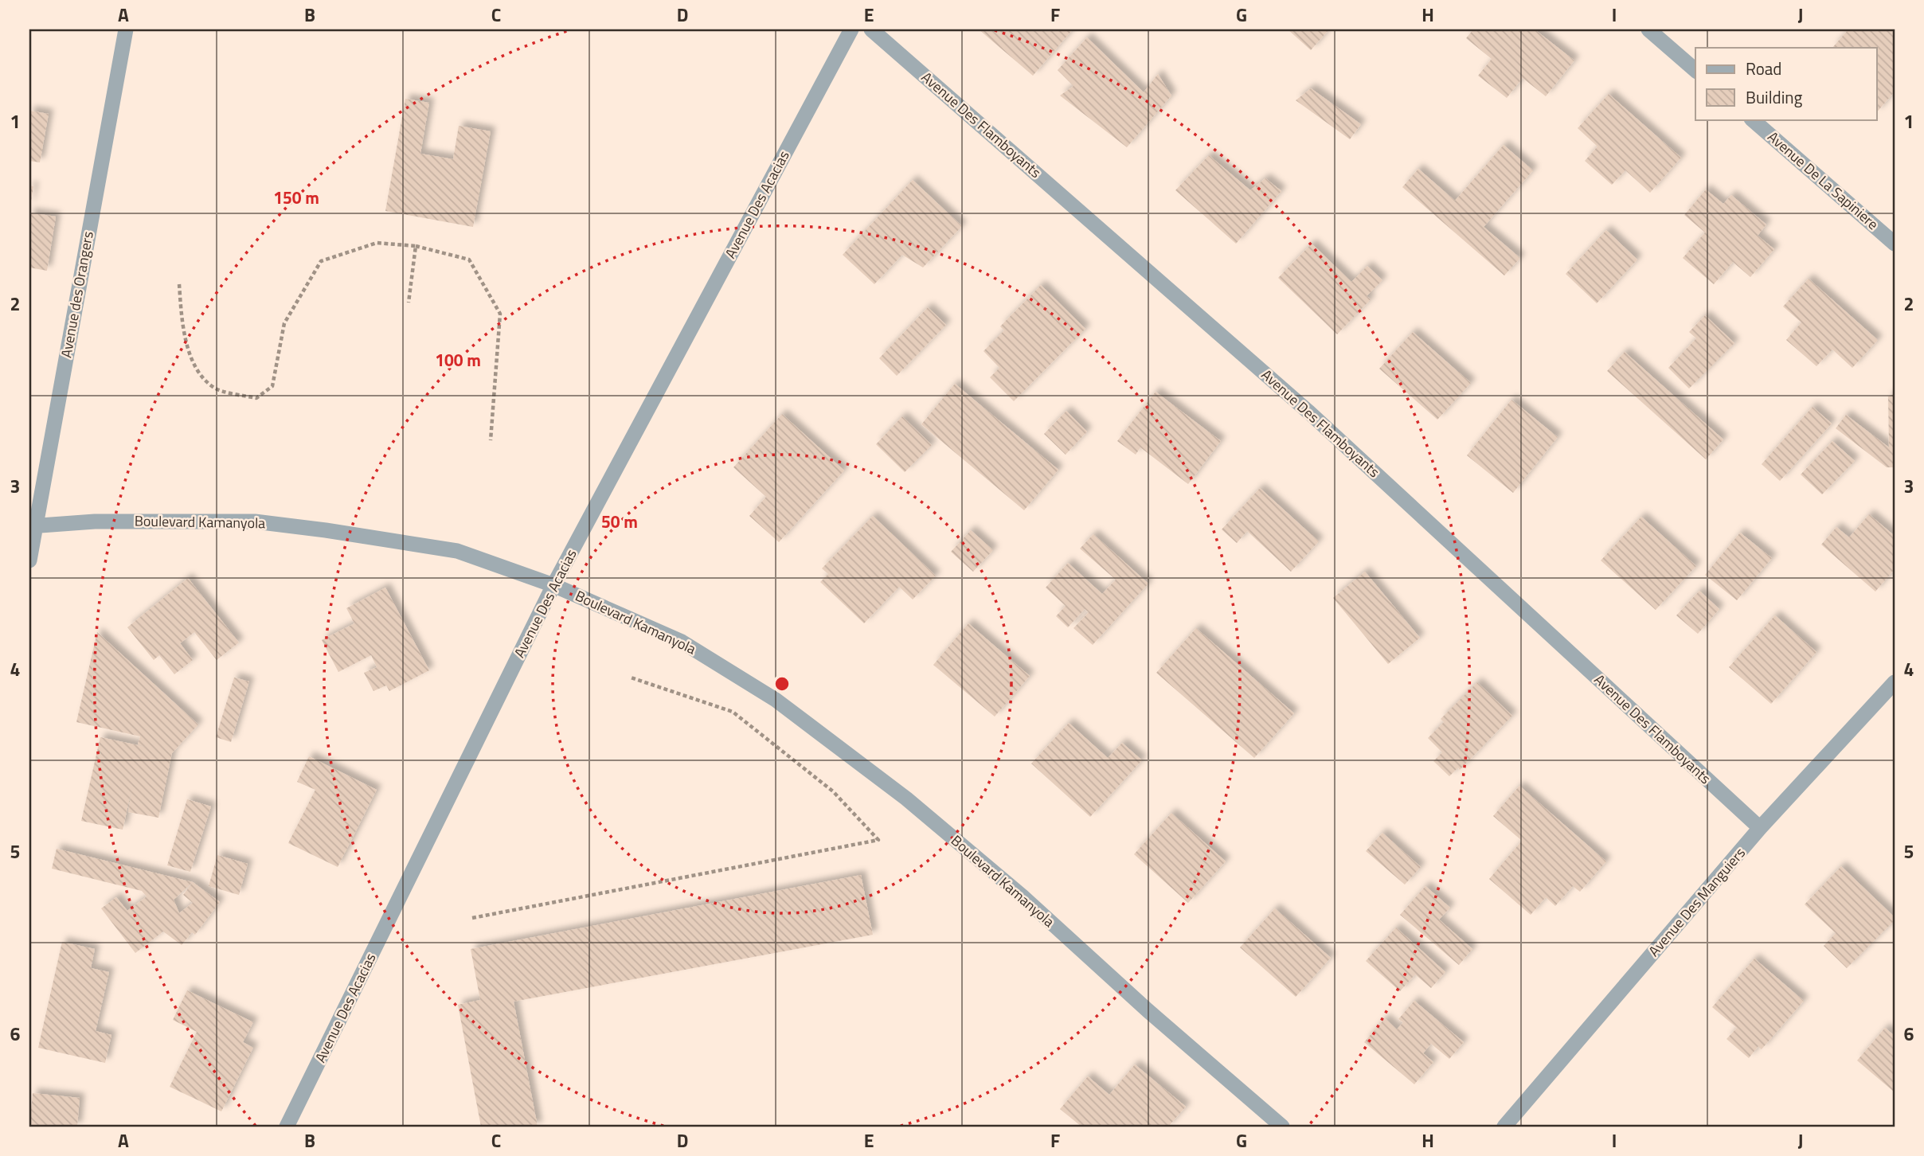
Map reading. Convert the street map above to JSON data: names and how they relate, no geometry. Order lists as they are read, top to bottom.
{
  "streets": {
    "street": [
      "Avenue Des Flamboyants",
      "Avenue De La Sapiniere",
      "Avenue Des Acacias",
      "Avenue des Orangers",
      "Boulevard Kamanyola",
      "Avenue Des Manguiers"
    ]
  },
  "crossings": [
    ["Avenue Des Flamboyants", "Avenue Des Manguiers"],
    ["Avenue Des Acacias", "Boulevard Kamanyola"],
    ["Avenue des Orangers", "Boulevard Kamanyola"]
  ],
  "legend": ["Road", "Building"],
  "grid": {
    "columns": [
      "A",
      "B",
      "C",
      "D",
      "E",
      "F",
      "G",
      "H",
      "I",
      "J"
    ],
    "rows": [
      "1",
      "2",
      "3",
      "4",
      "5",
      "6"
    ]
  },
  "rings": ["150 m", "100 m", "50 m"]
}
